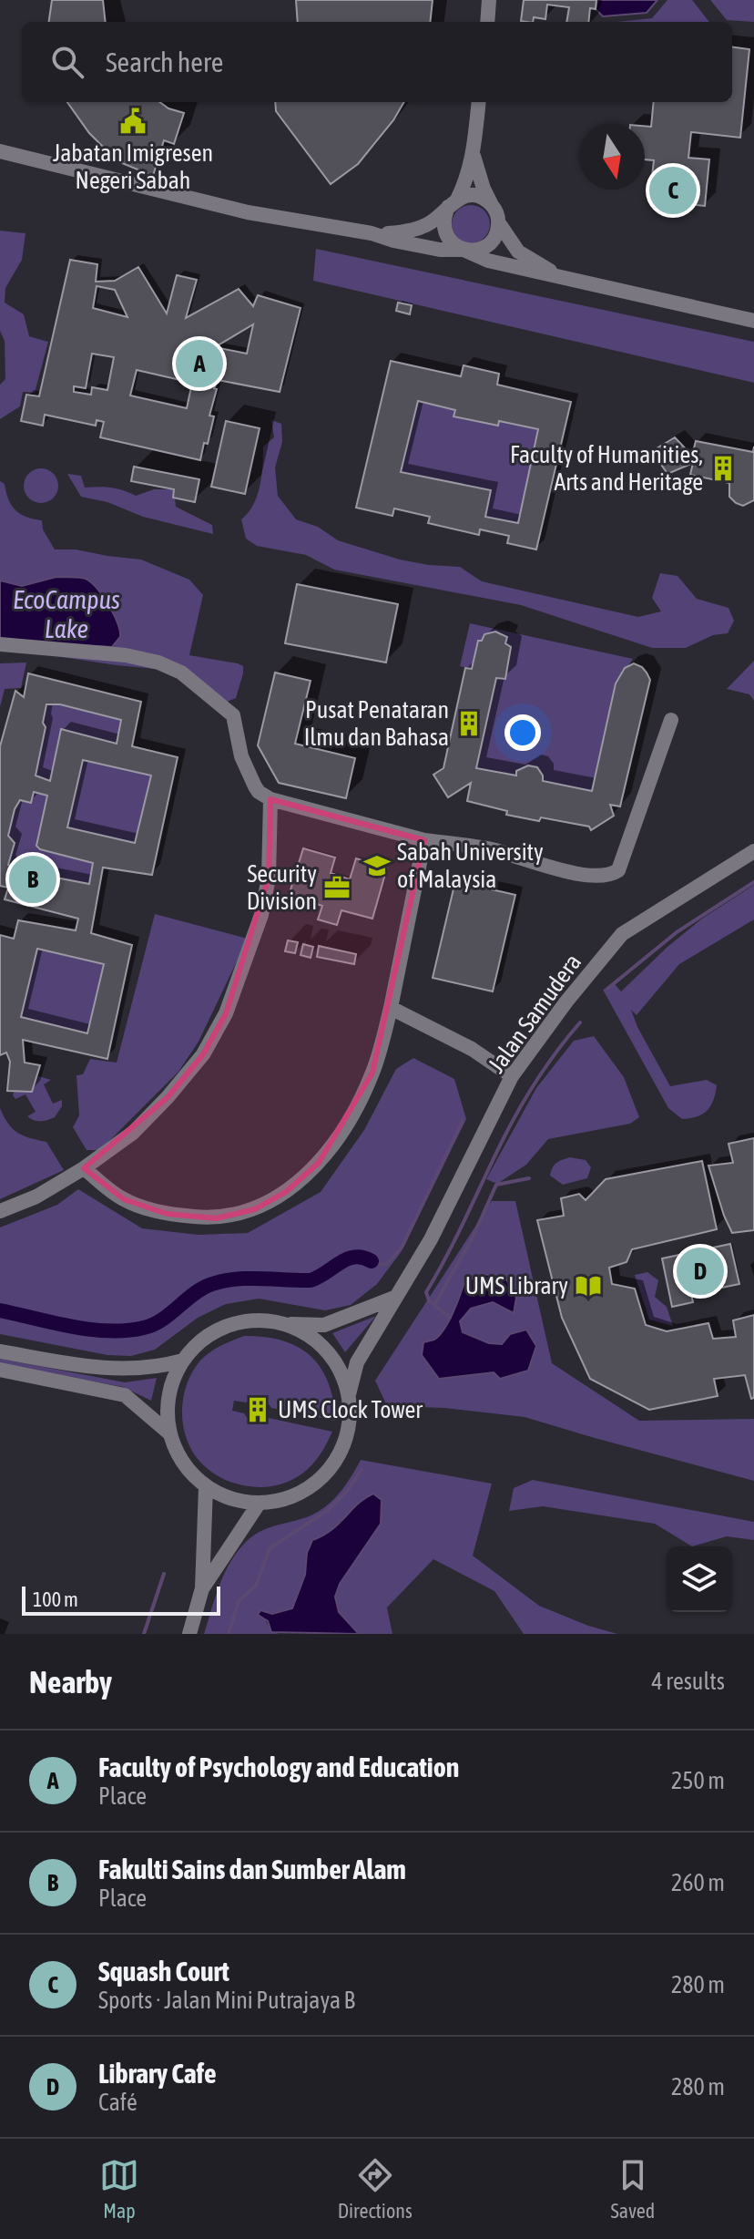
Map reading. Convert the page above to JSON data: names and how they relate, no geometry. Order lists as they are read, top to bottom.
{
  "streets": {
    "street": ["Jalan Samudera"]
  },
  "water": ["EcoCampus Lake"],
  "places": {
    "public building": ["Jabatan Imigresen Negeri Sabah"],
    "building": ["Faculty of Humanities, Arts and Heritage", "Pusat Penataran Ilmu dan Bahasa", "UMS Clock Tower"],
    "school or university": ["Sabah University of Malaysia"],
    "office": ["Security Division"],
    "library": ["UMS Library"]
  },
  "scale_bar": "100 m",
  "north": "bottom",
  "page": {
    "search": "Search here",
    "pins": [
      "C",
      "A",
      "B",
      "D"
    ],
    "scale": "100 m",
    "heading": ["Nearby", "4 results"],
    "list": [
      {
        "mark": "A",
        "name": "Faculty of Psychology and Education",
        "note": "Place",
        "value": "250 m"
      },
      {
        "mark": "B",
        "name": "Fakulti Sains dan Sumber Alam",
        "note": "Place",
        "value": "260 m"
      },
      {
        "mark": "C",
        "name": "Squash Court",
        "note": "Sports · Jalan Mini Putrajaya B",
        "value": "280 m"
      },
      {
        "mark": "D",
        "name": "Library Cafe",
        "note": "Café",
        "value": "280 m"
      }
    ],
    "nav": ["Map", "Directions", "Saved"]
  }
}
